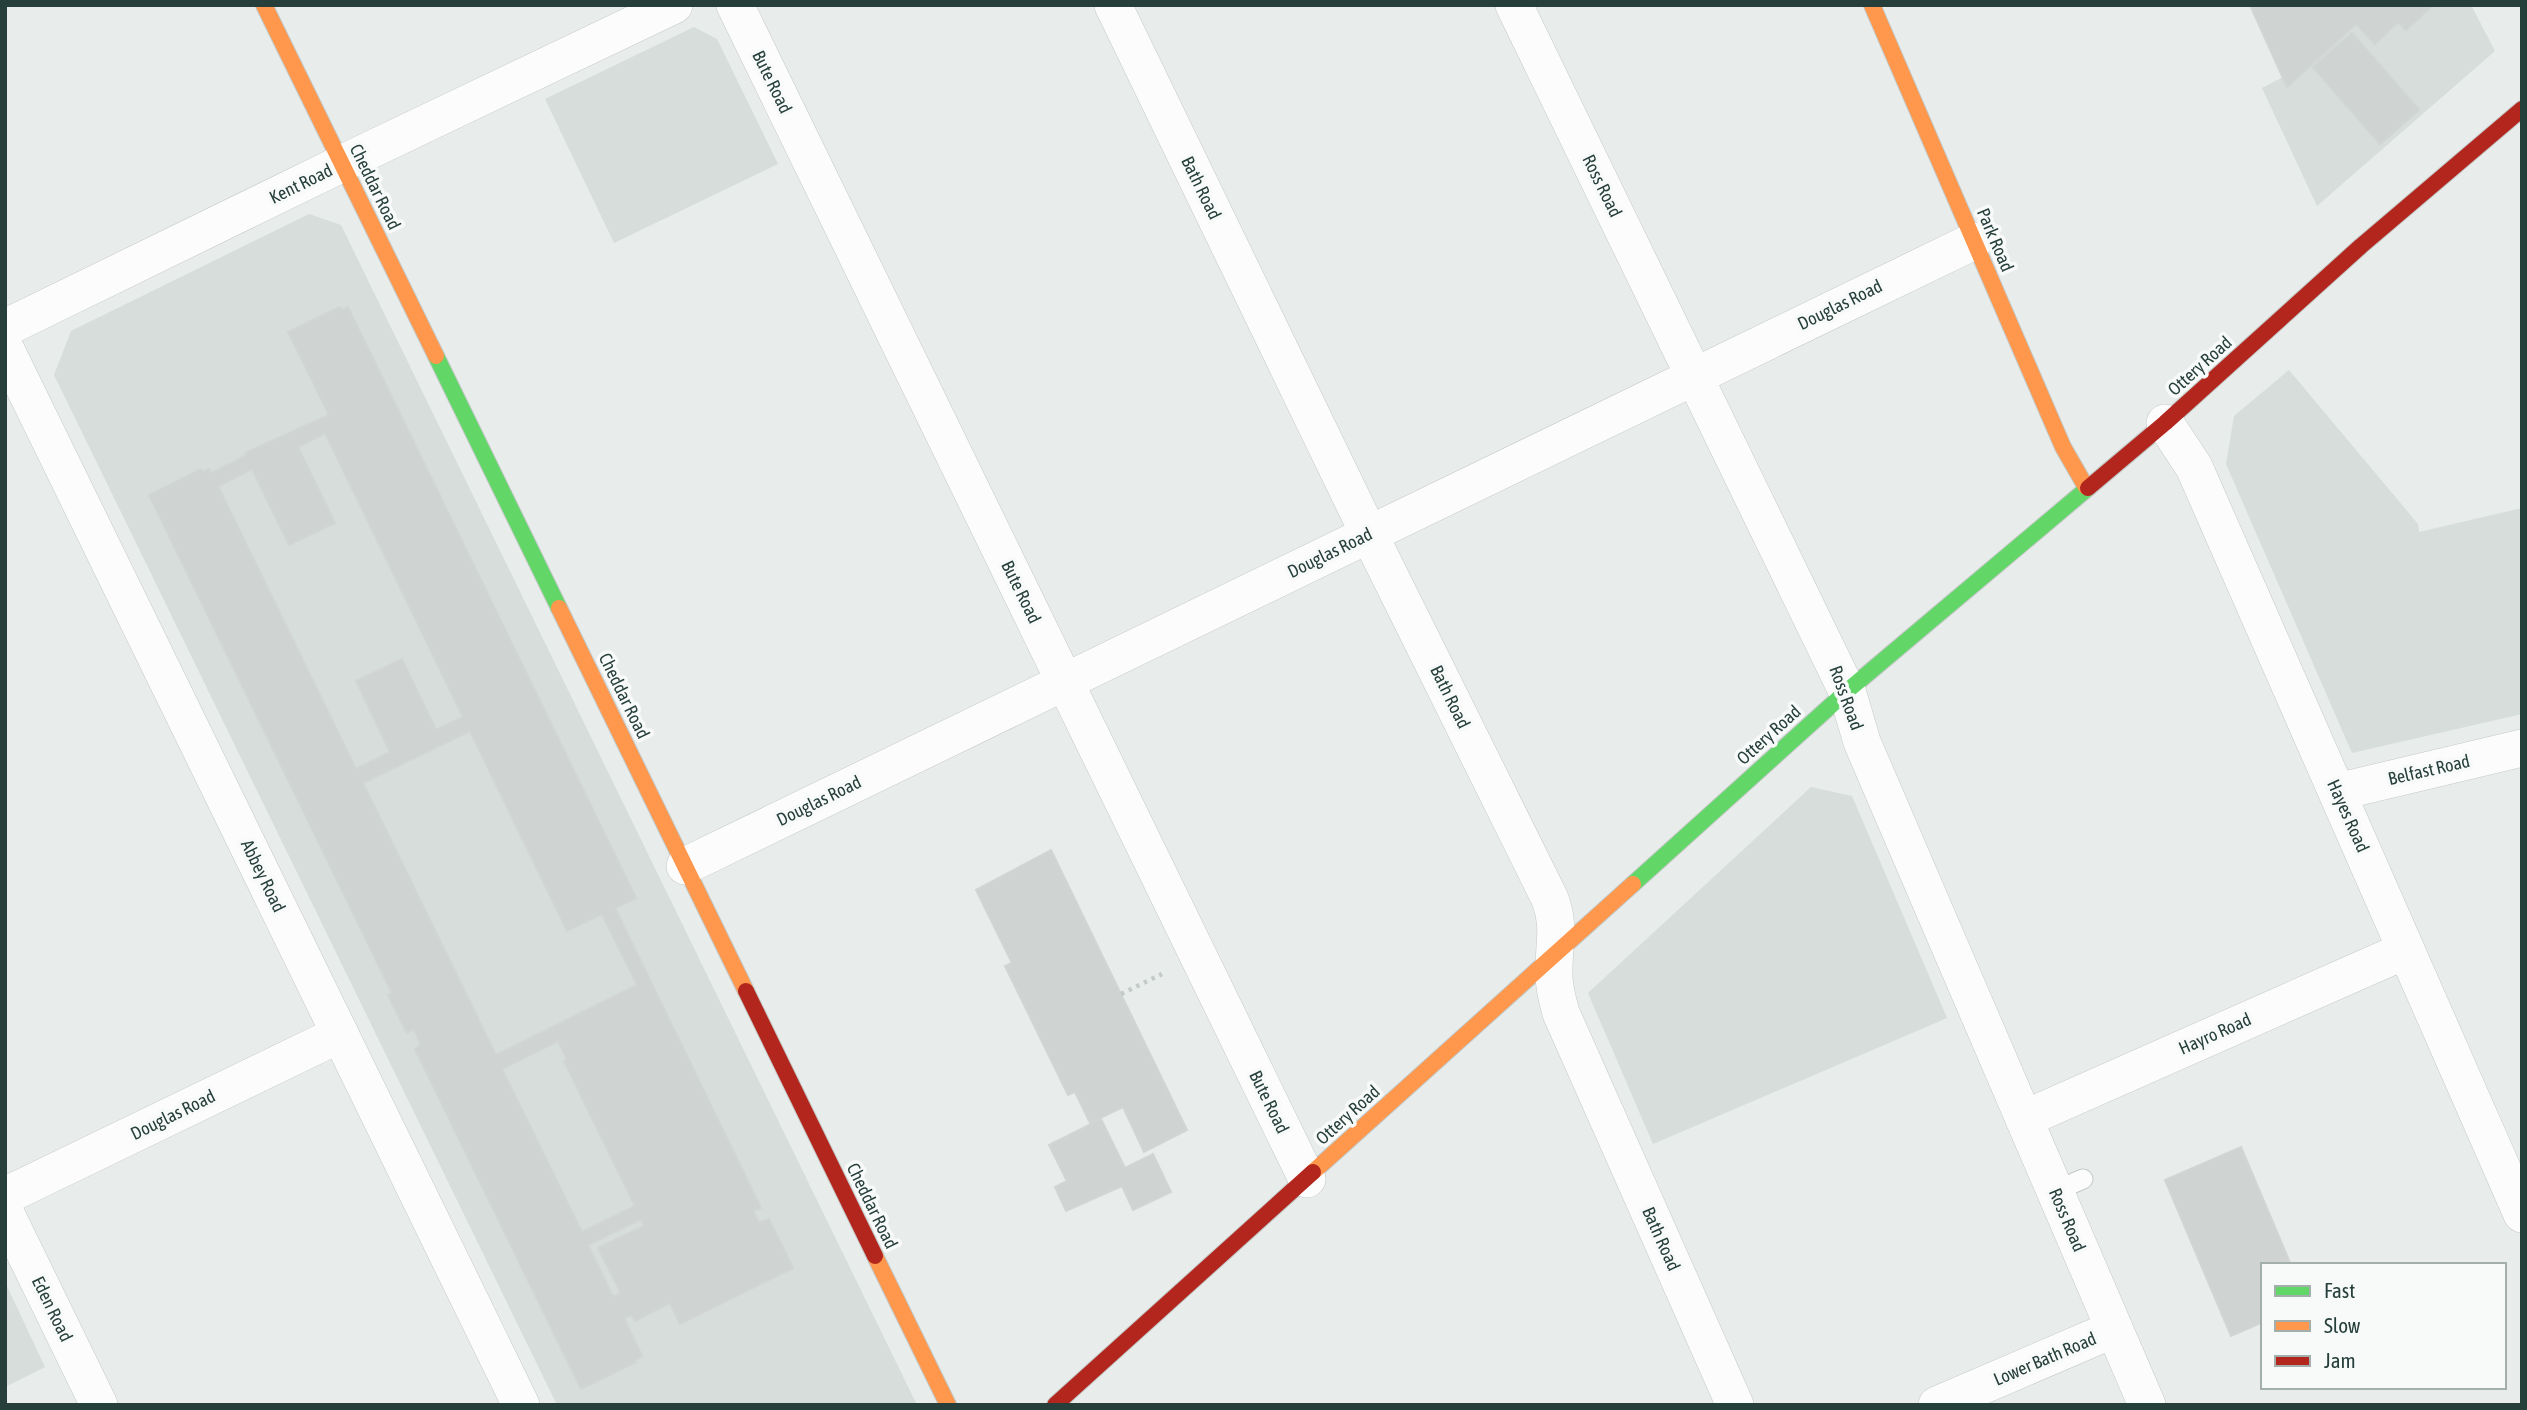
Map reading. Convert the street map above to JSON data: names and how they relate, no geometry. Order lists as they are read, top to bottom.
{
  "streets": {
    "street": [
      "Bute Road",
      "Kent Road",
      "Ross Road",
      "Cheddar Road",
      "Bath Road",
      "Park Road",
      "Douglas Road",
      "Ottery Road",
      "Belfast Road",
      "Hayes Road",
      "Abbey Road",
      "Hayro Road",
      "Eden Road",
      "Lower Bath Road"
    ]
  },
  "crossings": [
    ["Bute Road", "Douglas Road"],
    ["Bute Road", "Ottery Road"],
    ["Kent Road", "Cheddar Road"],
    ["Ross Road", "Douglas Road"],
    ["Ross Road", "Ottery Road"],
    ["Ross Road", "Hayro Road"],
    ["Ross Road", "Lower Bath Road"],
    ["Cheddar Road", "Douglas Road"],
    ["Bath Road", "Douglas Road"],
    ["Bath Road", "Ottery Road"],
    ["Park Road", "Douglas Road"],
    ["Park Road", "Ottery Road"],
    ["Douglas Road", "Abbey Road"],
    ["Ottery Road", "Hayes Road"],
    ["Belfast Road", "Hayes Road"],
    ["Hayes Road", "Hayro Road"]
  ],
  "legend": ["Fast", "Slow", "Jam"]
}
